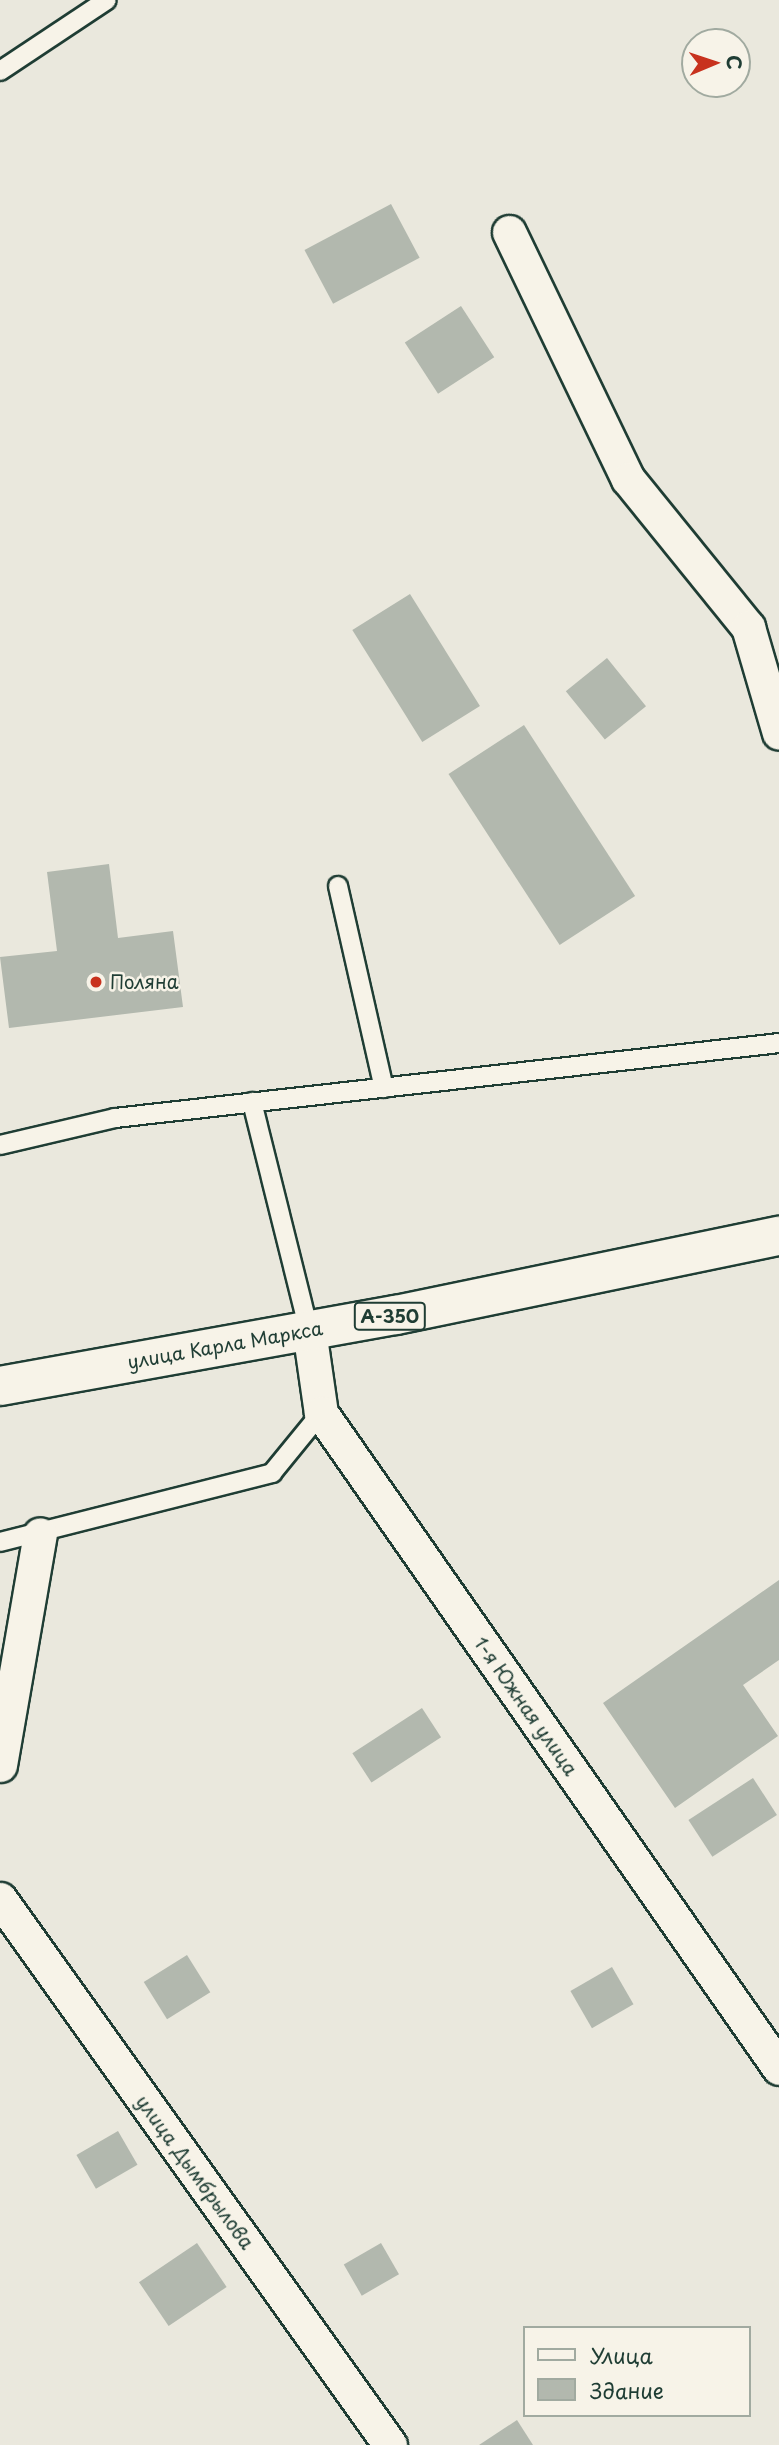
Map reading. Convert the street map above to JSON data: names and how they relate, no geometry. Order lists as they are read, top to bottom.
{
  "streets": {
    "highway": ["А-350", "улица Карла Маркса"],
    "street": ["1-я Южная улица", "улица Дымбрылова"]
  },
  "crossings": [
    ["улица Карла Маркса", "1-я Южная улица"]
  ],
  "places": ["Поляна"],
  "legend": ["Улица", "Здание"],
  "north": "right"
}
